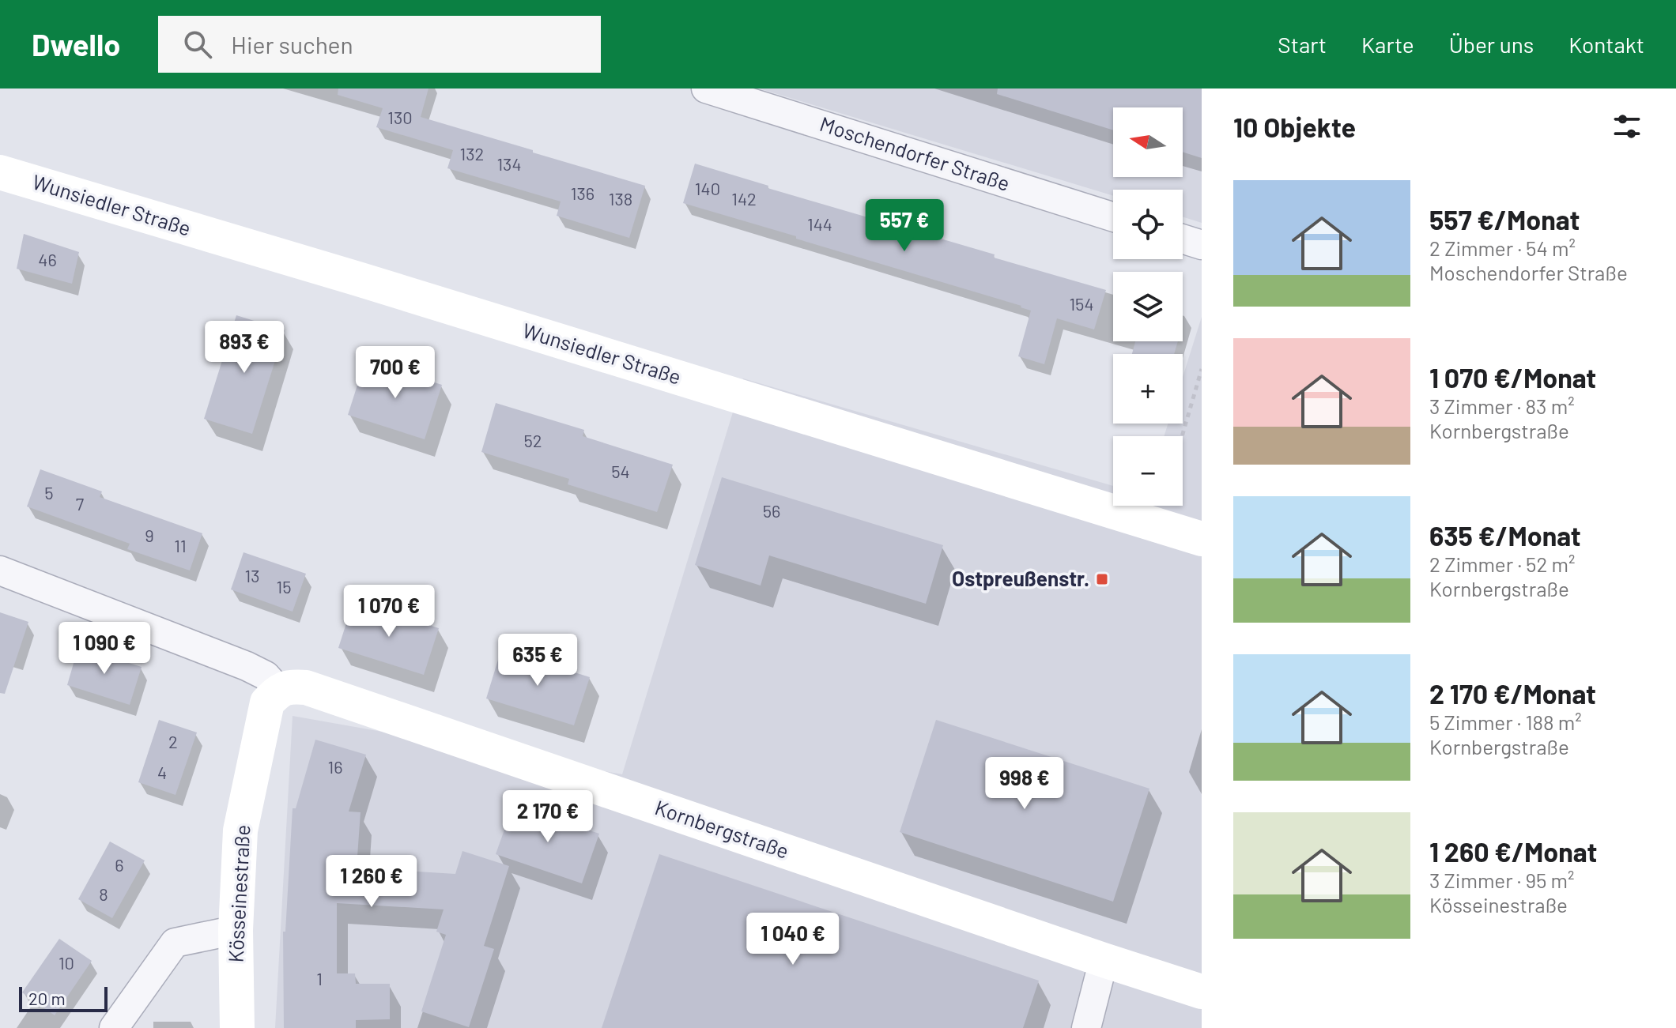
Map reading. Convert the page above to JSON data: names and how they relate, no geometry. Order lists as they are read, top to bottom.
{
  "streets": {
    "street": [
      "Moschendorfer Straße",
      "Wunsiedler Straße",
      "Kornbergstraße",
      "Kösseinestraße"
    ]
  },
  "crossings": [
    ["Kornbergstraße", "Kösseinestraße"]
  ],
  "places": {
    "transit": ["Ostpreußenstr."]
  },
  "house_numbers": [
    "130",
    "132",
    "134",
    "140",
    "136",
    "138",
    "142",
    "144",
    "46",
    "154",
    "52",
    "54",
    "5",
    "7",
    "56",
    "9",
    "11",
    "13",
    "15",
    "2",
    "16",
    "4",
    "6",
    "8",
    "10",
    "1"
  ],
  "scale_bar": "20 m",
  "north": "left",
  "page": {
    "header": "Dwello",
    "search": "Hier suchen",
    "nav": [
      "Start",
      "Karte",
      "Über uns",
      "Kontakt"
    ],
    "heading": "10 Objekte",
    "map_buttons": ["+", "−"],
    "list": [
      {
        "name": "557 €/Monat",
        "note": "2 Zimmer · 54 m² · Moschendorfer Straße"
      },
      {
        "name": "1 070 €/Monat",
        "note": "3 Zimmer · 83 m² · Kornbergstraße"
      },
      {
        "name": "635 €/Monat",
        "note": "2 Zimmer · 52 m² · Kornbergstraße"
      },
      {
        "name": "2 170 €/Monat",
        "note": "5 Zimmer · 188 m² · Kornbergstraße"
      },
      {
        "name": "1 260 €/Monat",
        "note": "3 Zimmer · 95 m² · Kösseinestraße"
      }
    ],
    "price": [
      "557 €",
      "893 €",
      "700 €",
      "1 070 €",
      "1 090 €",
      "635 €",
      "998 €",
      "2 170 €",
      "1 260 €",
      "1 040 €"
    ],
    "scale": "20 m"
  }
}
